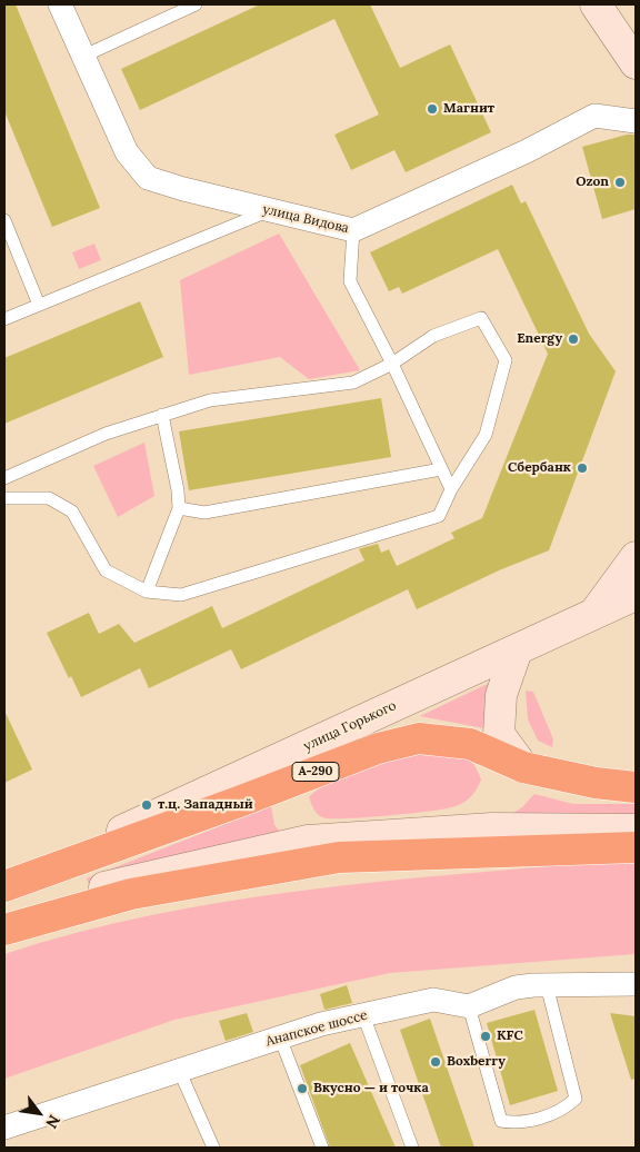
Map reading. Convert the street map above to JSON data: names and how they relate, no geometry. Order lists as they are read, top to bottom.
{
  "streets": {
    "highway": ["А-290"],
    "main road": ["улица Горького"],
    "street": ["улица Видова", "Анапское шоссе"]
  },
  "crossings": [
    ["улица Горького", "А-290"]
  ],
  "places": [
    "Магнит",
    "Ozon",
    "Energy",
    "Сбербанк",
    "т.ц. Западный",
    "KFC",
    "Boxberry",
    "Вкусно — и точка"
  ],
  "north": "bottom right"
}
